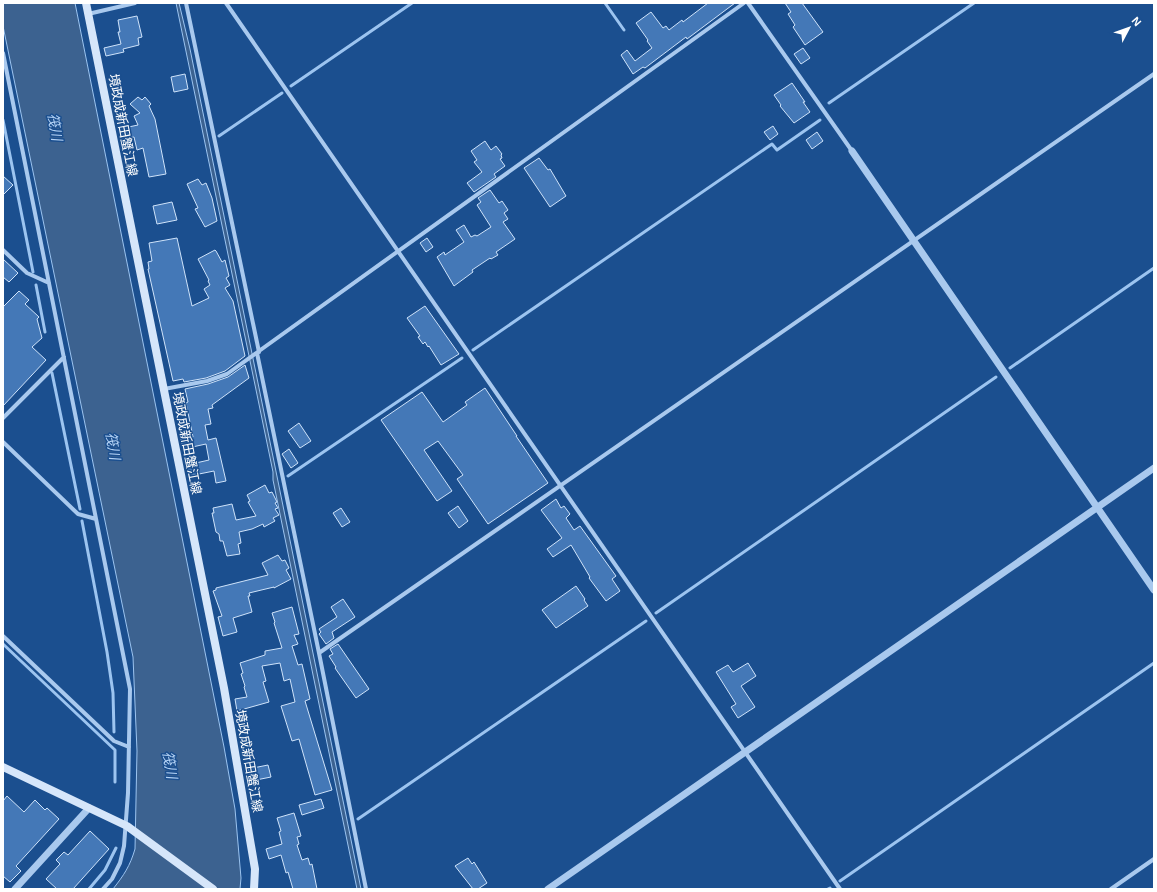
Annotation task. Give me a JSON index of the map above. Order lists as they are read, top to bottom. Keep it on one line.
{"streets":{"main road":["境政成新田蟹江線"]},"water":["筏川"],"north":"top right"}
